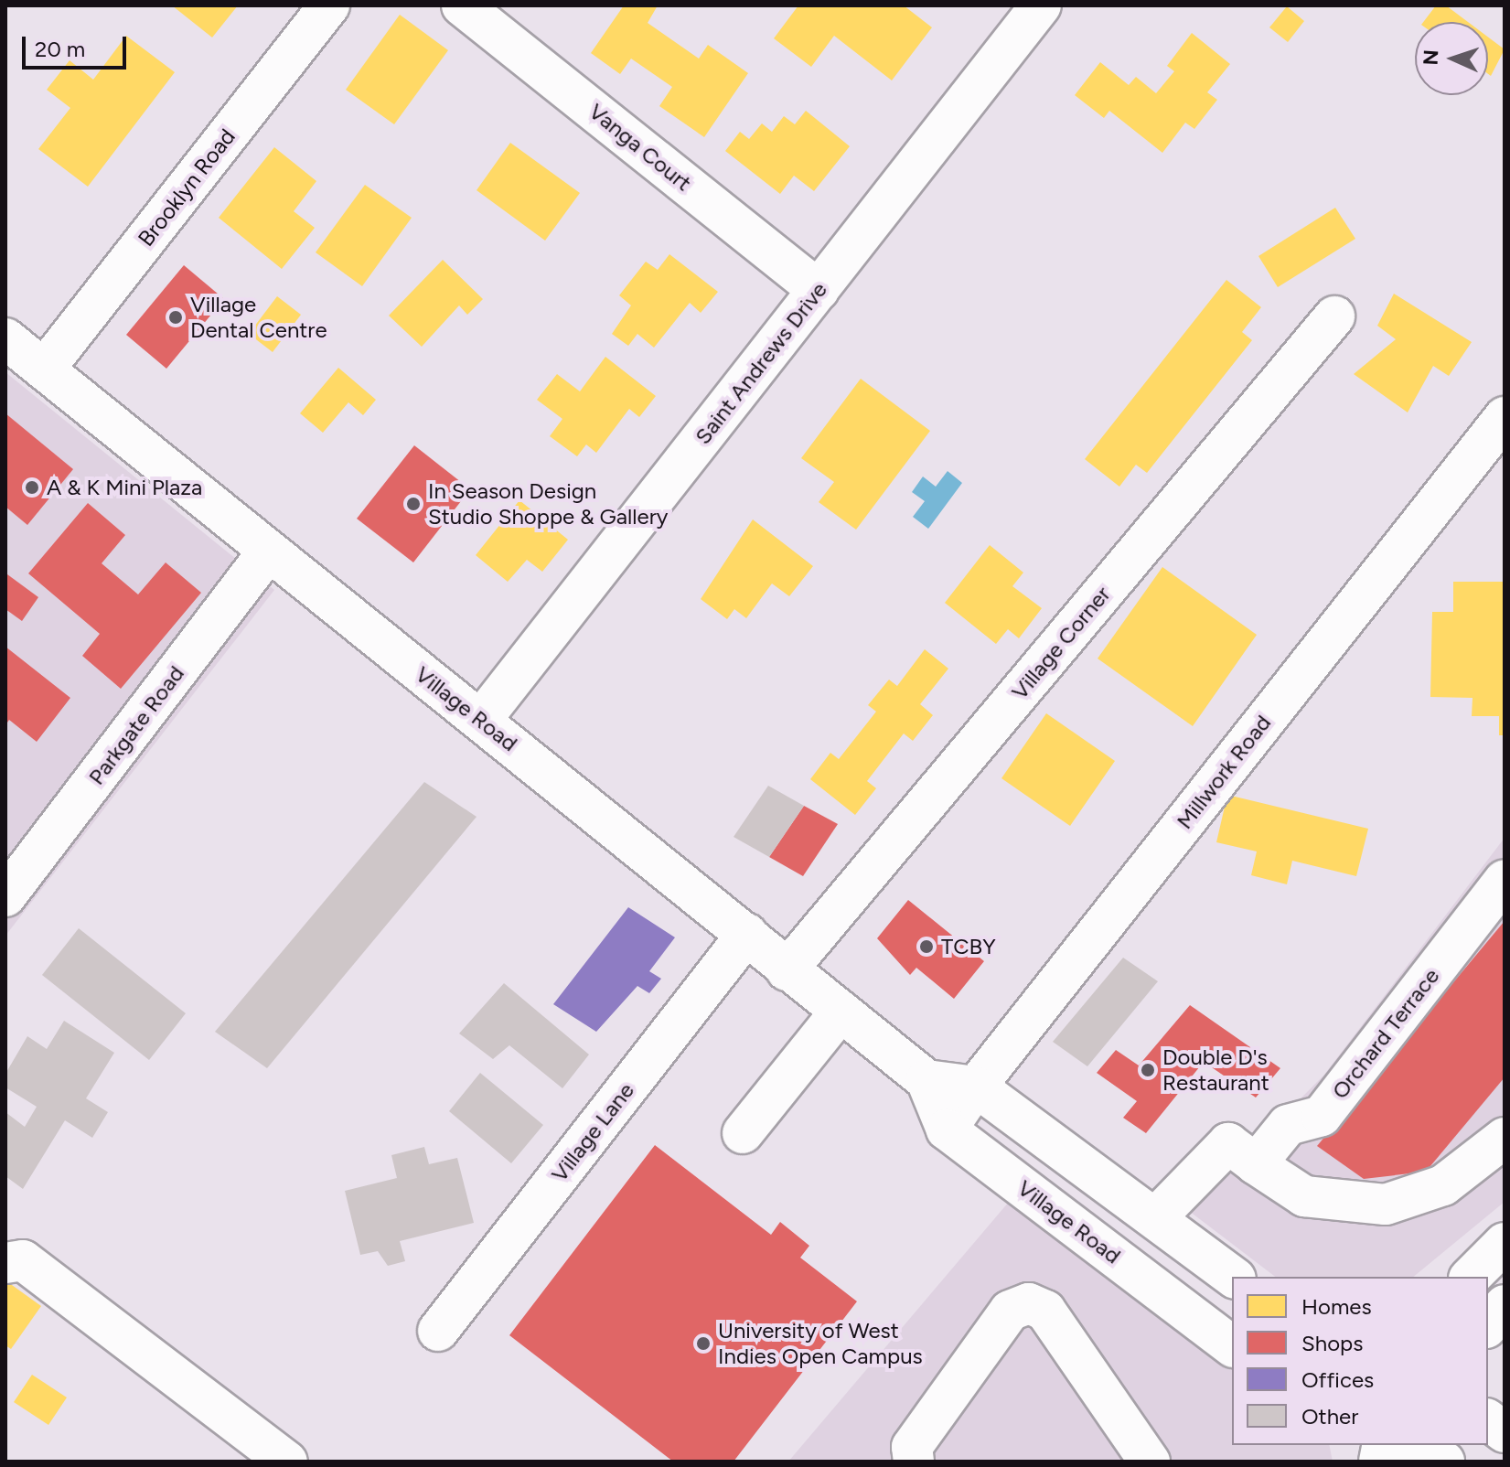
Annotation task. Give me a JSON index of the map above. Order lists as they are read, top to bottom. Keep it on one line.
{"streets":{"street":["Vanga Court","Brooklyn Road","Saint Andrews Drive","Village Corner","Village Road","Parkgate Road","Millwork Road","Orchard Terrace","Village Lane"]},"crossings":[["Vanga Court","Saint Andrews Drive"],["Brooklyn Road","Village Road"],["Saint Andrews Drive","Village Road"],["Village Corner","Village Road"],["Village Road","Parkgate Road"],["Village Road","Millwork Road"],["Village Road","Village Lane"]],"places":["Village Dental Centre","A & K Mini Plaza","In Season Design Studio Shoppe & Gallery","TCBY","Double D's Restaurant","University of West Indies Open Campus"],"legend":["Homes","Shops","Offices","Other"],"scale_bar":"20 m","north":"left"}
